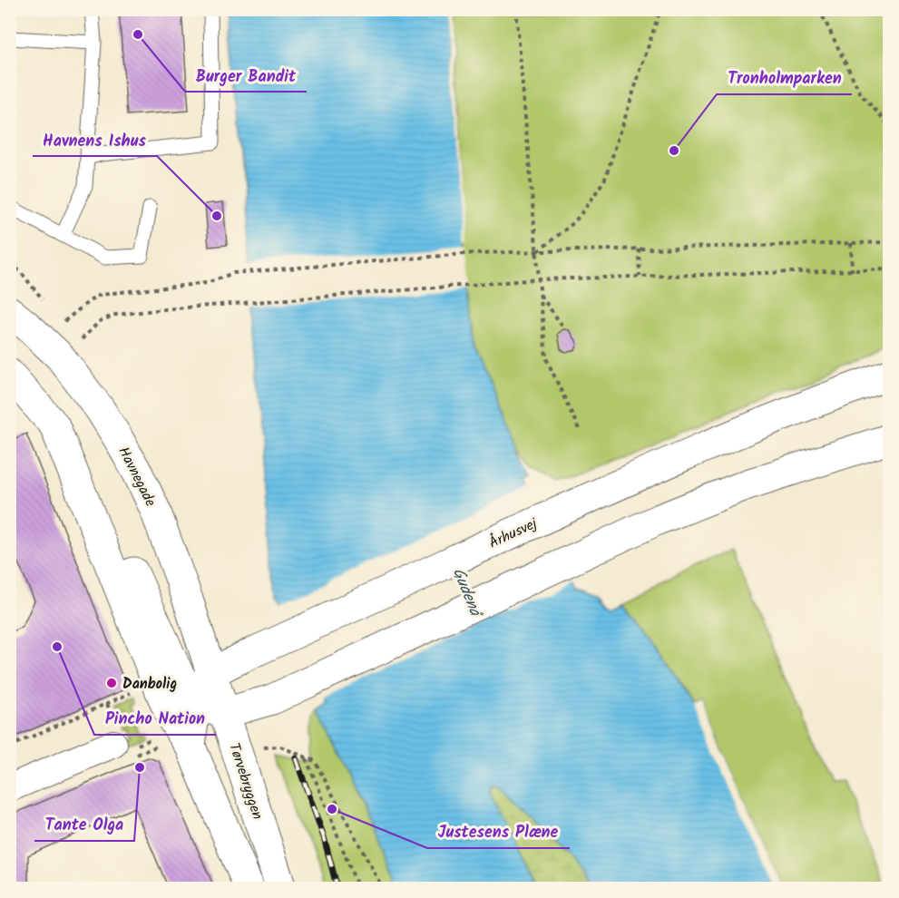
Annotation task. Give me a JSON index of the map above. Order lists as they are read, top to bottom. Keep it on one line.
{"streets":{"main road":["Havnegade","Århusvej","Tørvebryggen"]},"crossings":[["Havnegade","Århusvej"],["Havnegade","Tørvebryggen"],["Århusvej","Tørvebryggen"]],"water":["Gudenå"],"places":["Burger Bandit","Tronholmparken","Havnens Ishus","Pincho Nation","Danbolig","Tante Olga","Justesens Plæne"]}
